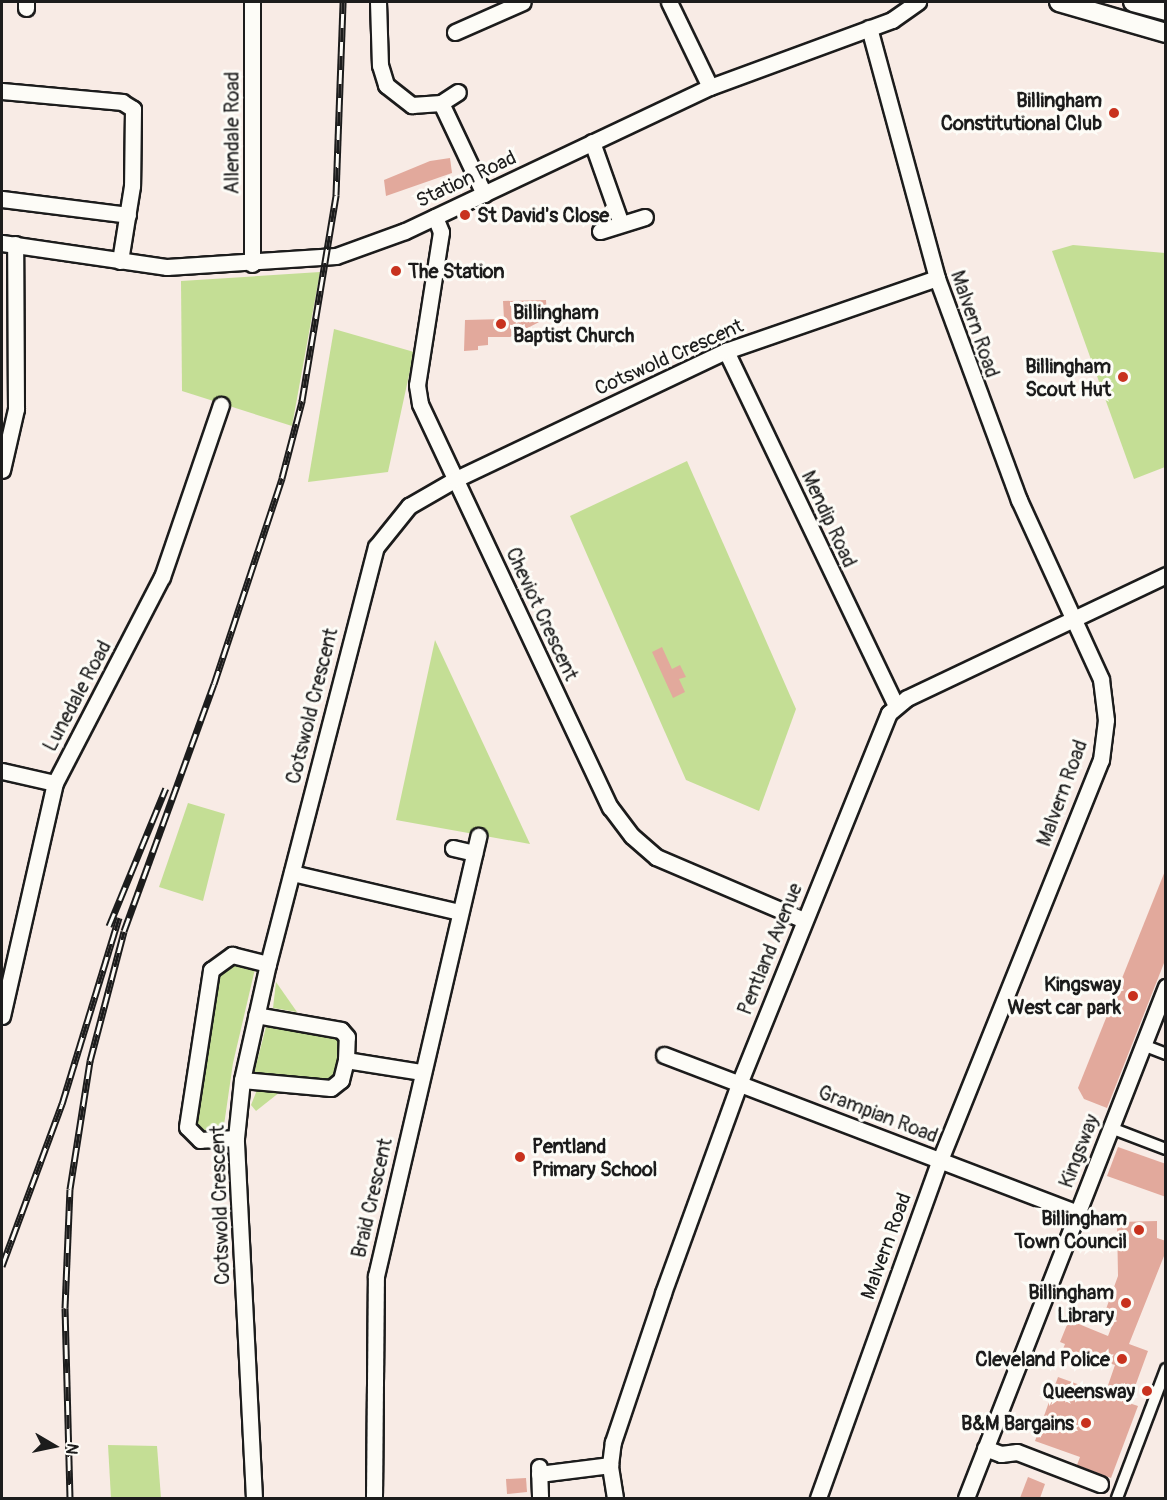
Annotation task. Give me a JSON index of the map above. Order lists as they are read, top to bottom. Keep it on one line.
{"streets":{"street":["Allendale Road","Station Road","Malvern Road","Cotswold Crescent","Mendip Road","Cheviot Crescent","Lunedale Road","Pentland Avenue","Grampian Road","Kingsway","Braid Crescent"]},"crossings":[["Allendale Road","Station Road"],["Station Road","Malvern Road"],["Station Road","Cheviot Crescent"],["Malvern Road","Cotswold Crescent"],["Malvern Road","Grampian Road"],["Cotswold Crescent","Mendip Road"],["Cotswold Crescent","Cheviot Crescent"],["Mendip Road","Pentland Avenue"],["Cheviot Crescent","Pentland Avenue"],["Pentland Avenue","Grampian Road"],["Grampian Road","Kingsway"]],"places":["Billingham Constitutional Club","St David's Close","The Station","Billingham Baptist Church","Billingham Scout Hut","Kingsway West car park","Pentland Primary School","Billingham Town Council","Billingham Library","Cleveland Police","Queensway","B&M Bargains"],"north":"right"}
